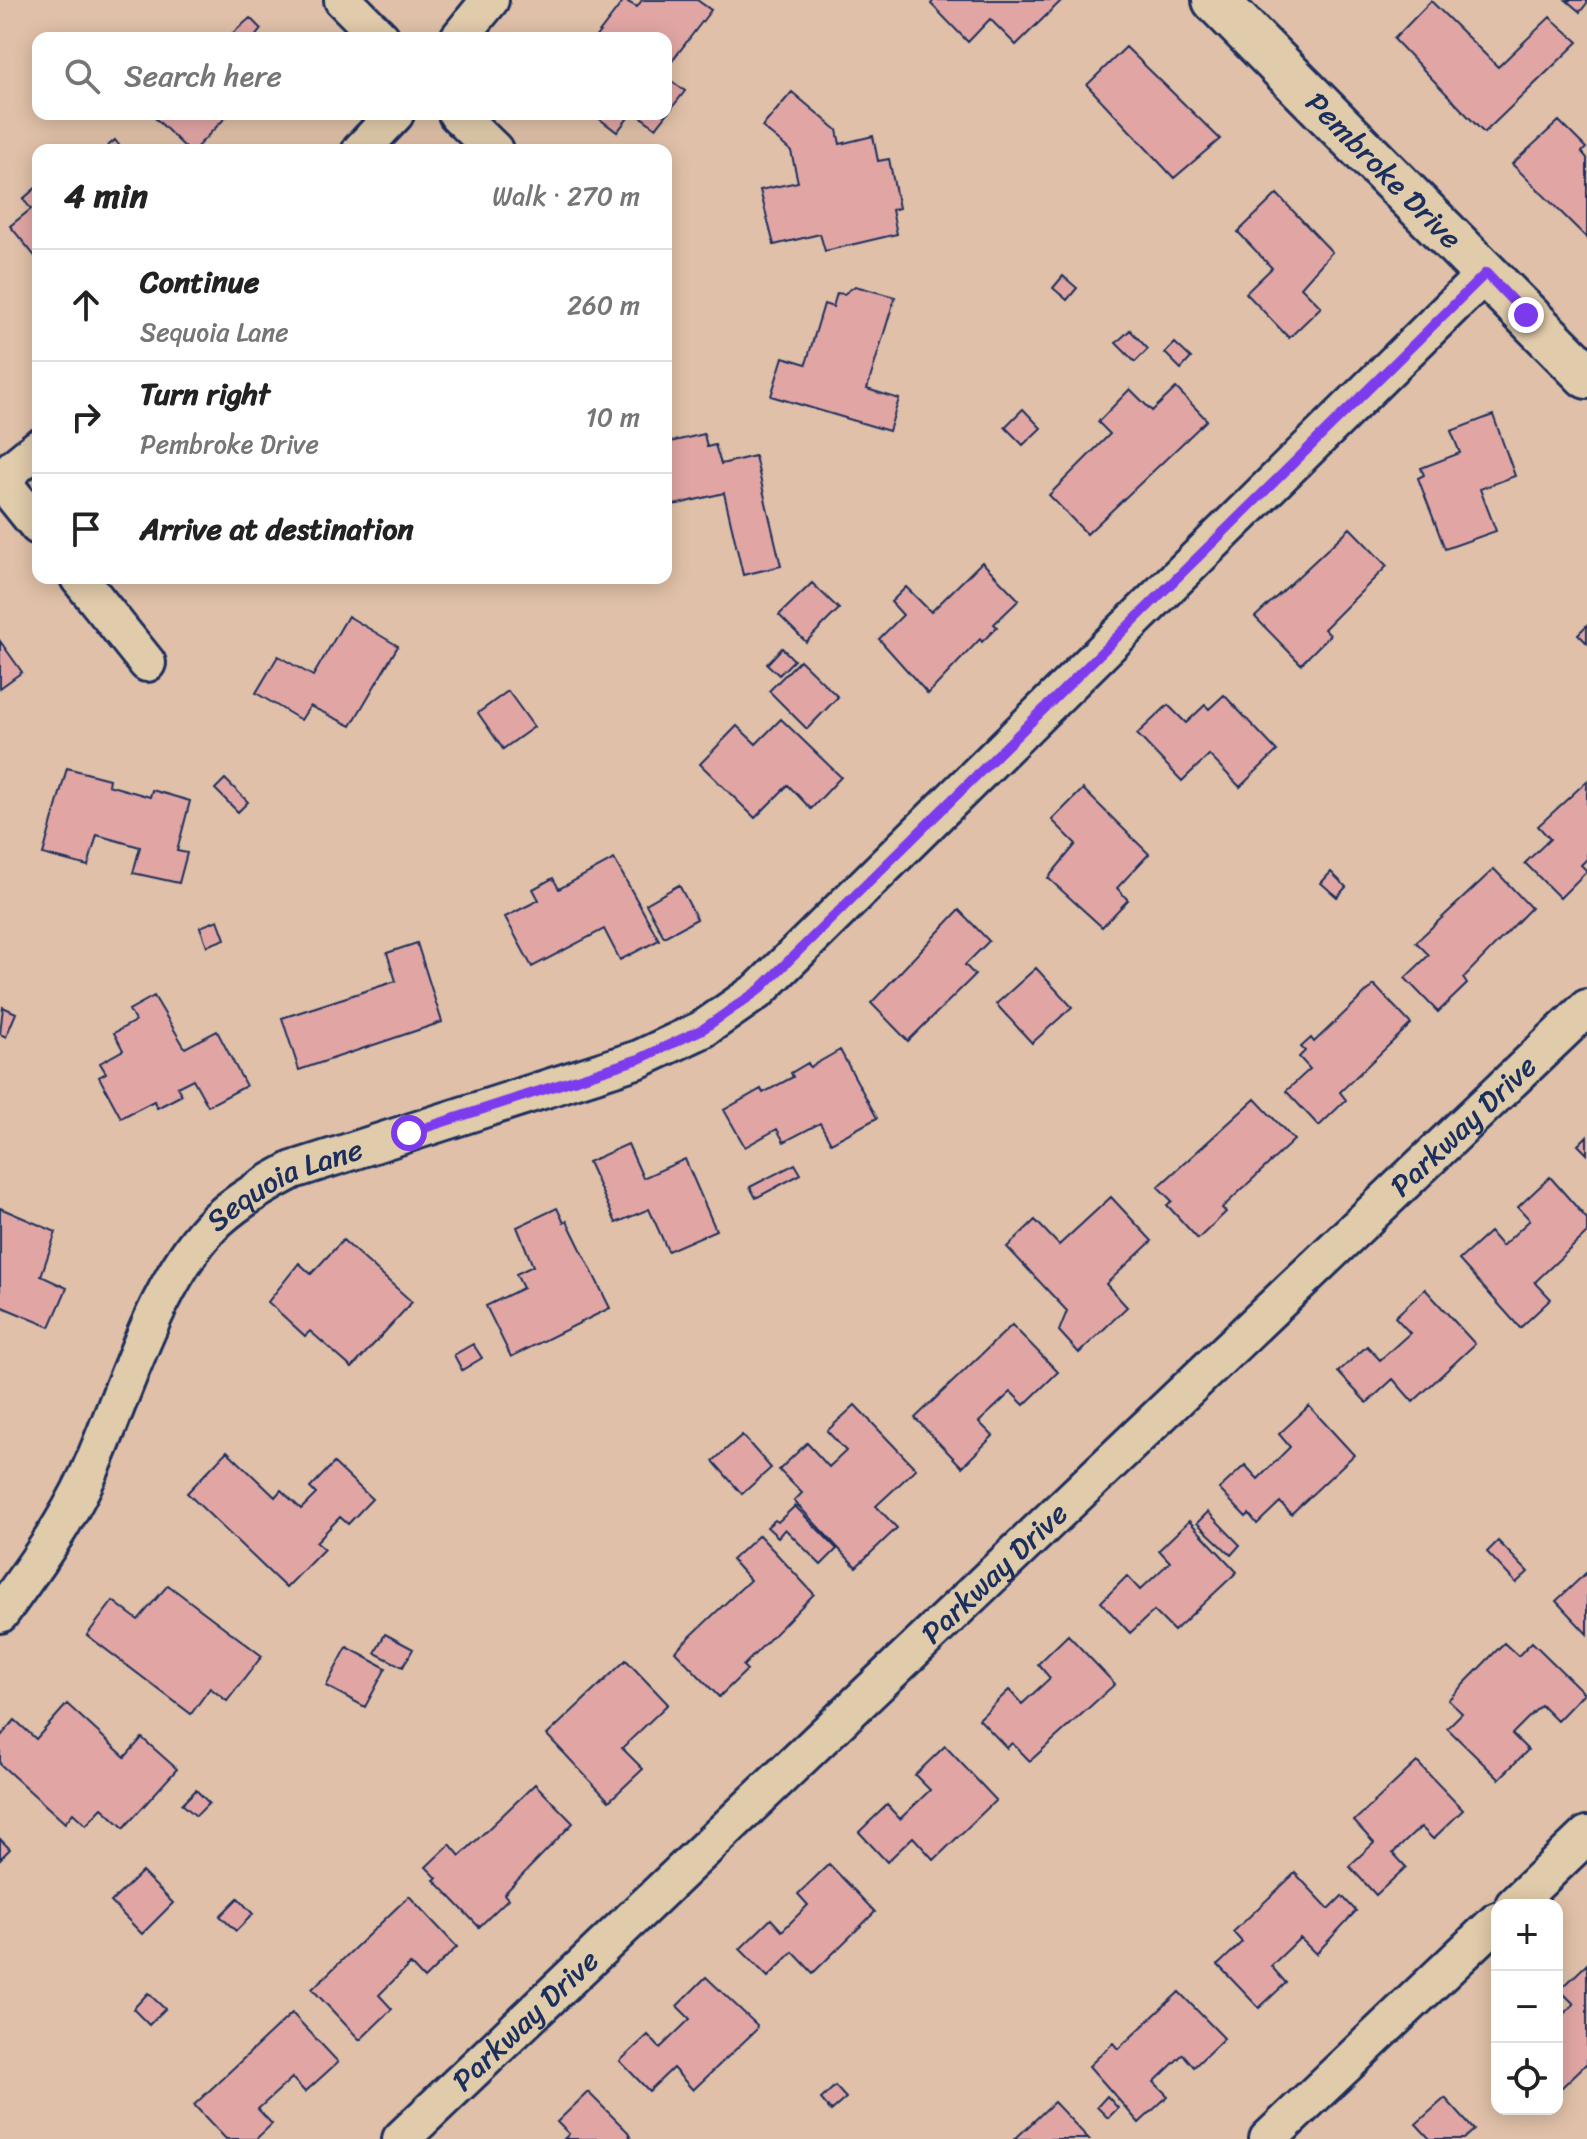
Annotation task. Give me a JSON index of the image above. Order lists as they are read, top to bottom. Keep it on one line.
{"streets":{"street":["Pembroke Drive","Parkway Drive","Sequoia Lane"]},"crossings":[["Pembroke Drive","Sequoia Lane"]],"page":{"search":"Search here","heading":["4 min","Walk · 270 m"],"list":[["Continue","Sequoia Lane","260 m"],["Turn right","Pembroke Drive","10 m"],"Arrive at destination"],"map_buttons":["+","−"]}}
